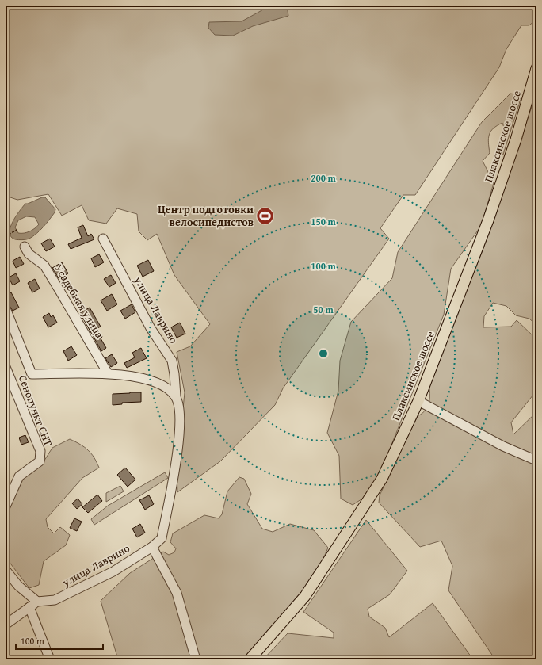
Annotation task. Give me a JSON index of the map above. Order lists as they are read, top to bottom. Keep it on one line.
{"streets":{"main road":["Плаксинское шоссе"],"street":["Усадебная улица","улица Лаврино","Сенопункт СНТ"]},"places":{"sports":["Центр подготовки велосипедистов"]},"scale_bar":"100 m","rings":["200 m","150 m","100 m","50 m"]}
